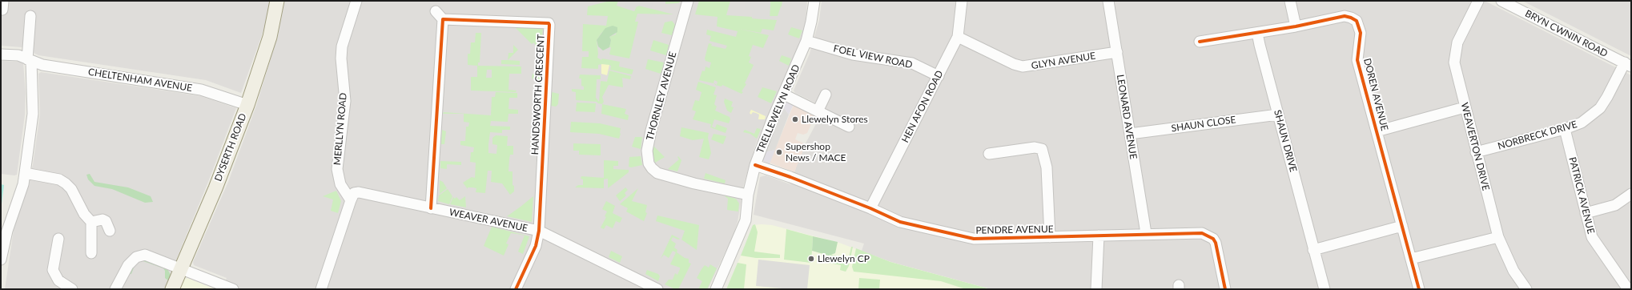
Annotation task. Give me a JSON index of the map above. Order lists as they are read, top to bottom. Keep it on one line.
{"streets":{"main road":["DYSERTH ROAD"],"street":["BRYN CWNIN ROAD","FOEL VIEW ROAD","GLYN AVENUE","CHELTENHAM AVENUE","HANDSWORTH CRESCENT","DOREN AVENUE","THORNLEY AVENUE","HEN AFON ROAD","TRELLEWELYN ROAD","LEONARD AVENUE","SHAUN CLOSE","MERLLYN ROAD","NORBRECK DRIVE","SHAUN DRIVE","WEAVERTON DRIVE","PATRICK AVENUE","WEAVER AVENUE","PENDRE AVENUE"]},"crossings":[["BRYN CWNIN ROAD","NORBRECK DRIVE"],["FOEL VIEW ROAD","HEN AFON ROAD"],["FOEL VIEW ROAD","TRELLEWELYN ROAD"],["GLYN AVENUE","HEN AFON ROAD"],["GLYN AVENUE","LEONARD AVENUE"],["CHELTENHAM AVENUE","DYSERTH ROAD"],["HANDSWORTH CRESCENT","WEAVER AVENUE"],["DOREN AVENUE","SHAUN DRIVE"],["DOREN AVENUE","WEAVERTON DRIVE"],["THORNLEY AVENUE","TRELLEWELYN ROAD"],["HEN AFON ROAD","PENDRE AVENUE"],["TRELLEWELYN ROAD","PENDRE AVENUE"],["LEONARD AVENUE","SHAUN CLOSE"],["LEONARD AVENUE","PENDRE AVENUE"],["SHAUN CLOSE","SHAUN DRIVE"],["MERLLYN ROAD","WEAVER AVENUE"],["NORBRECK DRIVE","WEAVERTON DRIVE"],["NORBRECK DRIVE","PATRICK AVENUE"]],"places":["Llewelyn Stores","Supershop News / MACE","Llewelyn CP"]}
